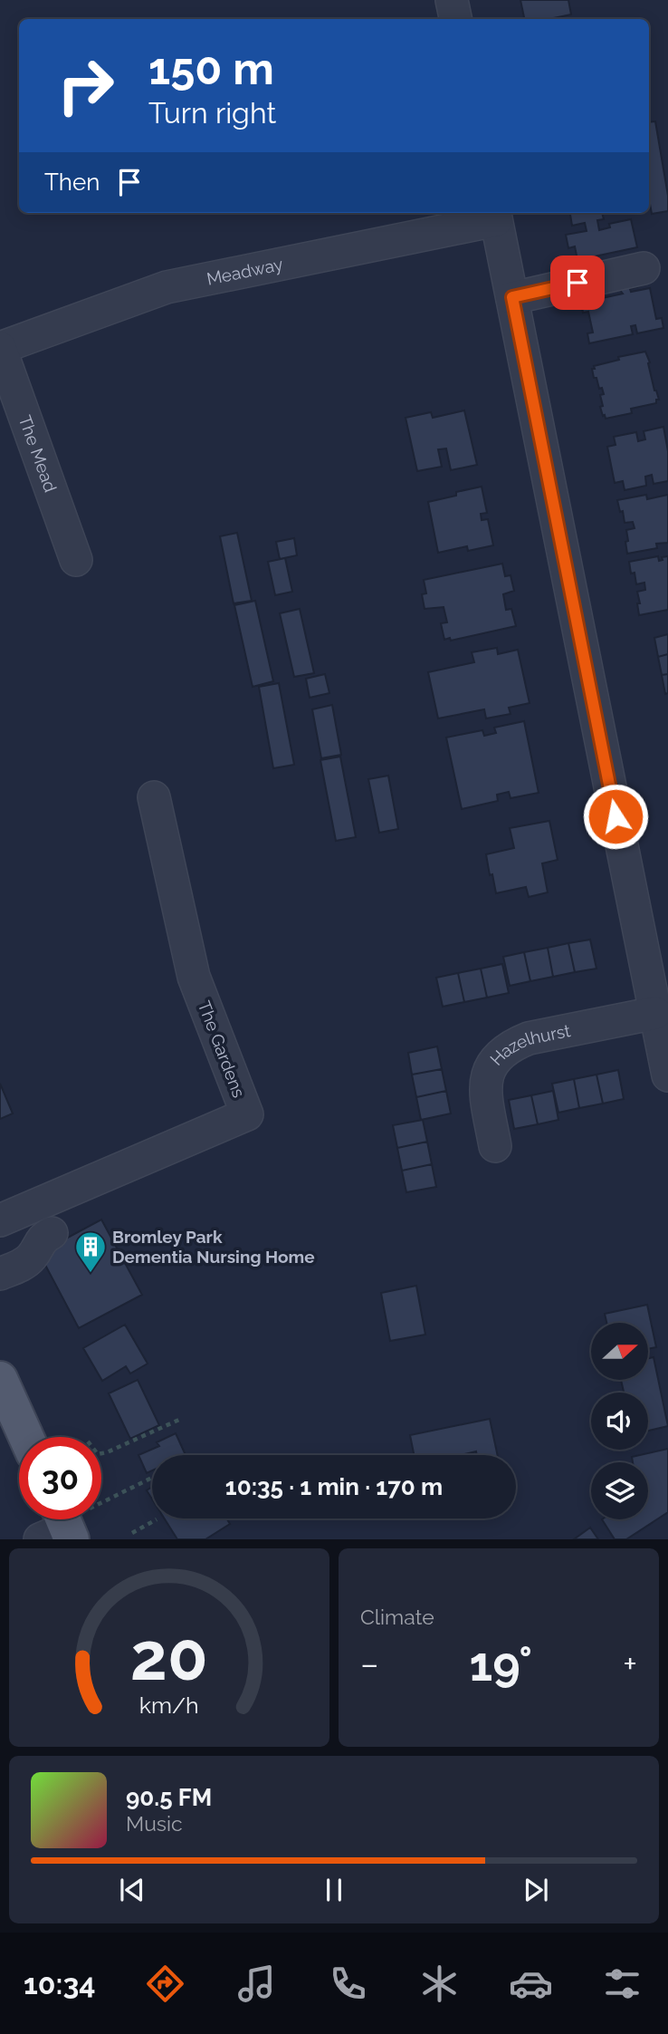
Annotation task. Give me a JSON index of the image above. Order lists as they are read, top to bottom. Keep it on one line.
{"streets":{"street":["Meadway","The Mead","The Gardens","Hazelhurst"]},"crossings":[["Meadway","The Mead"]],"places":{"building":["Bromley Park Dementia Nursing Home"]},"north":"right","page":{"turn":["150 m","Turn right"],"then":"Then","limit":"30","trip":"10:35 · 1 min · 170 m","tile":"Climate","heat":["−","19°","+"],"song":["90.5 FM","Music"],"tabs":"10:34","gauge":["20","km/h"]}}
